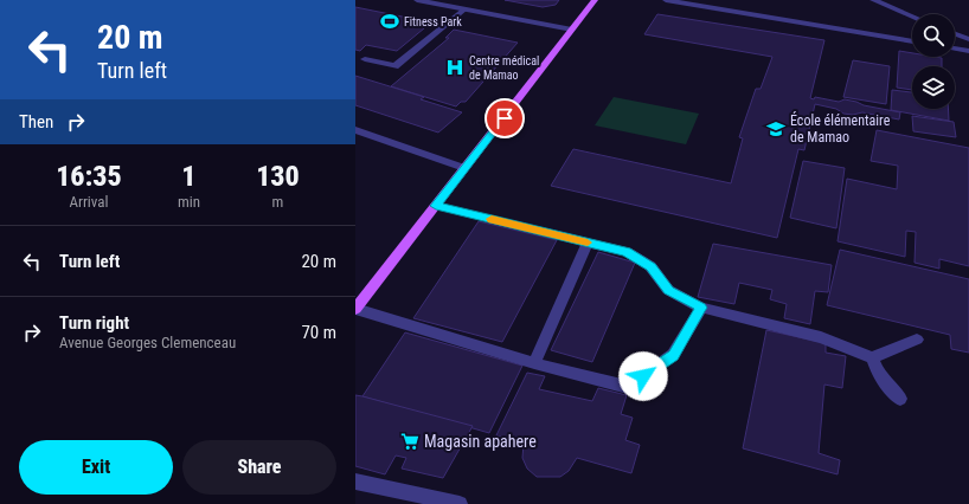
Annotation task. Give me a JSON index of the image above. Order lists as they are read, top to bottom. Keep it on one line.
{"places":{"sports":["Fitness Park"],"hospital":["Centre médical de Mamao"],"school or university":["École élémentaire de Mamao"],"supermarket":["Magasin apahere"]},"page":{"turn":["20 m","Turn left"],"then":"Then","eta":["16:35","Arrival","1","min","130","m"],"list":[{"name":"Turn left","value":"20 m"},{"name":"Turn right","note":"Avenue Georges Clemenceau","value":"70 m"}],"buttons":["Exit","Share"]}}
